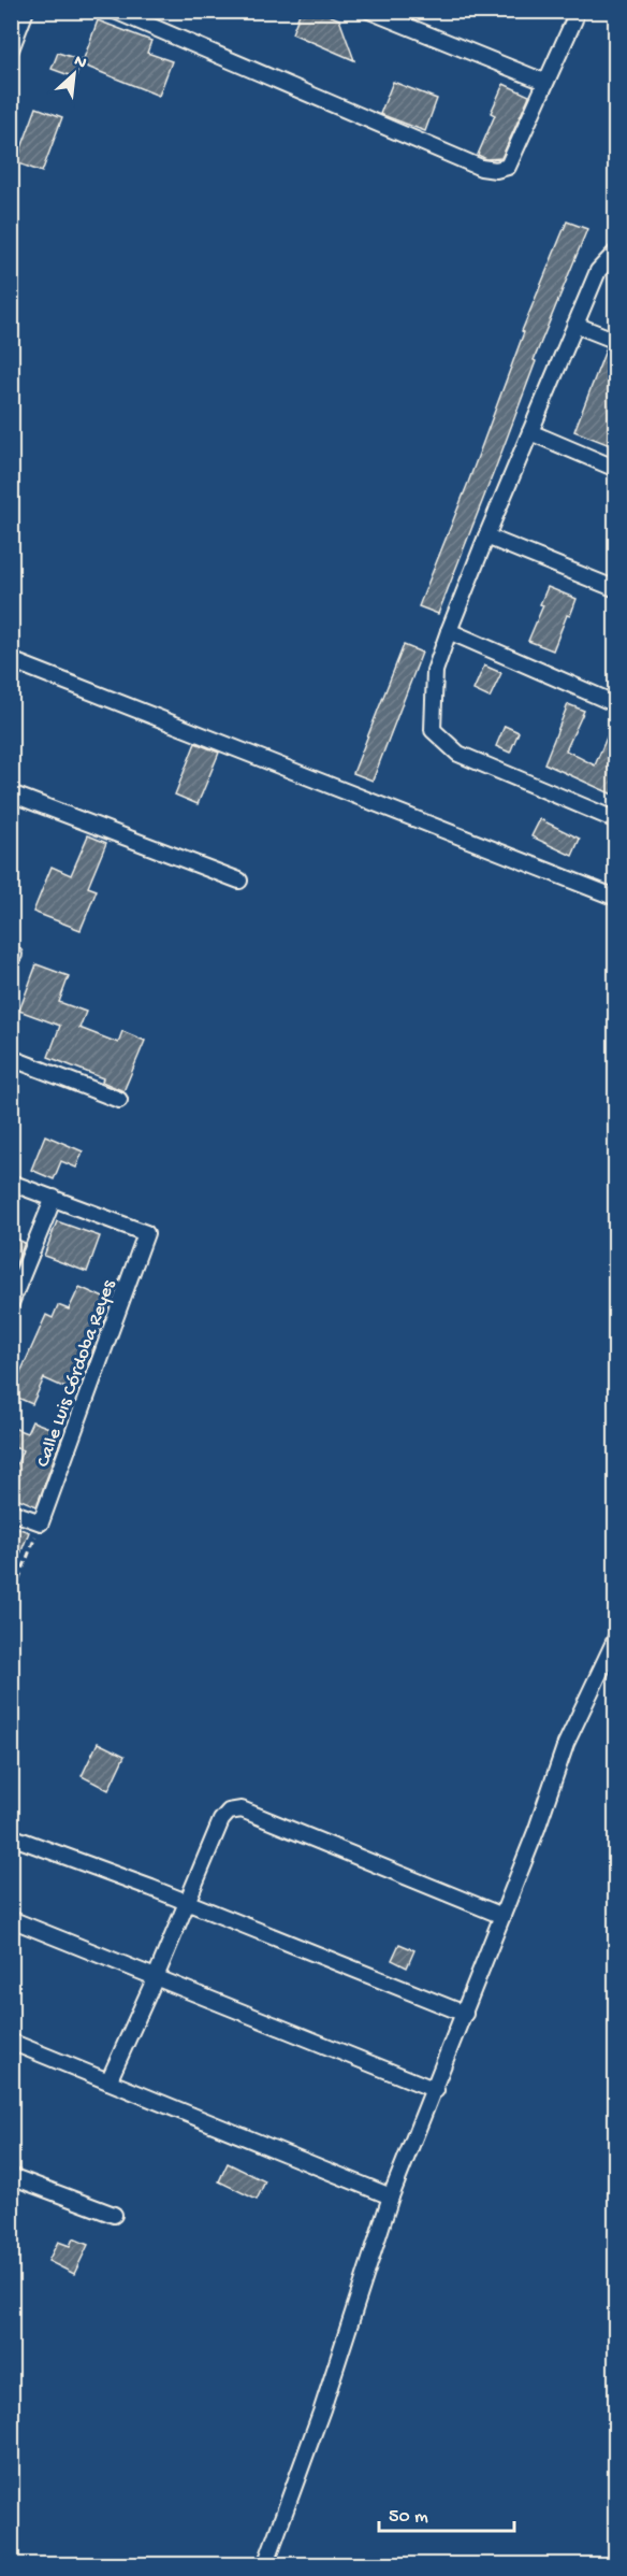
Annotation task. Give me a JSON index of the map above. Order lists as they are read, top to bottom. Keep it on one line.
{"streets":{"street":["Calle Luis Córdoba Reyes"]},"scale_bar":"50 m","north":"top right"}
